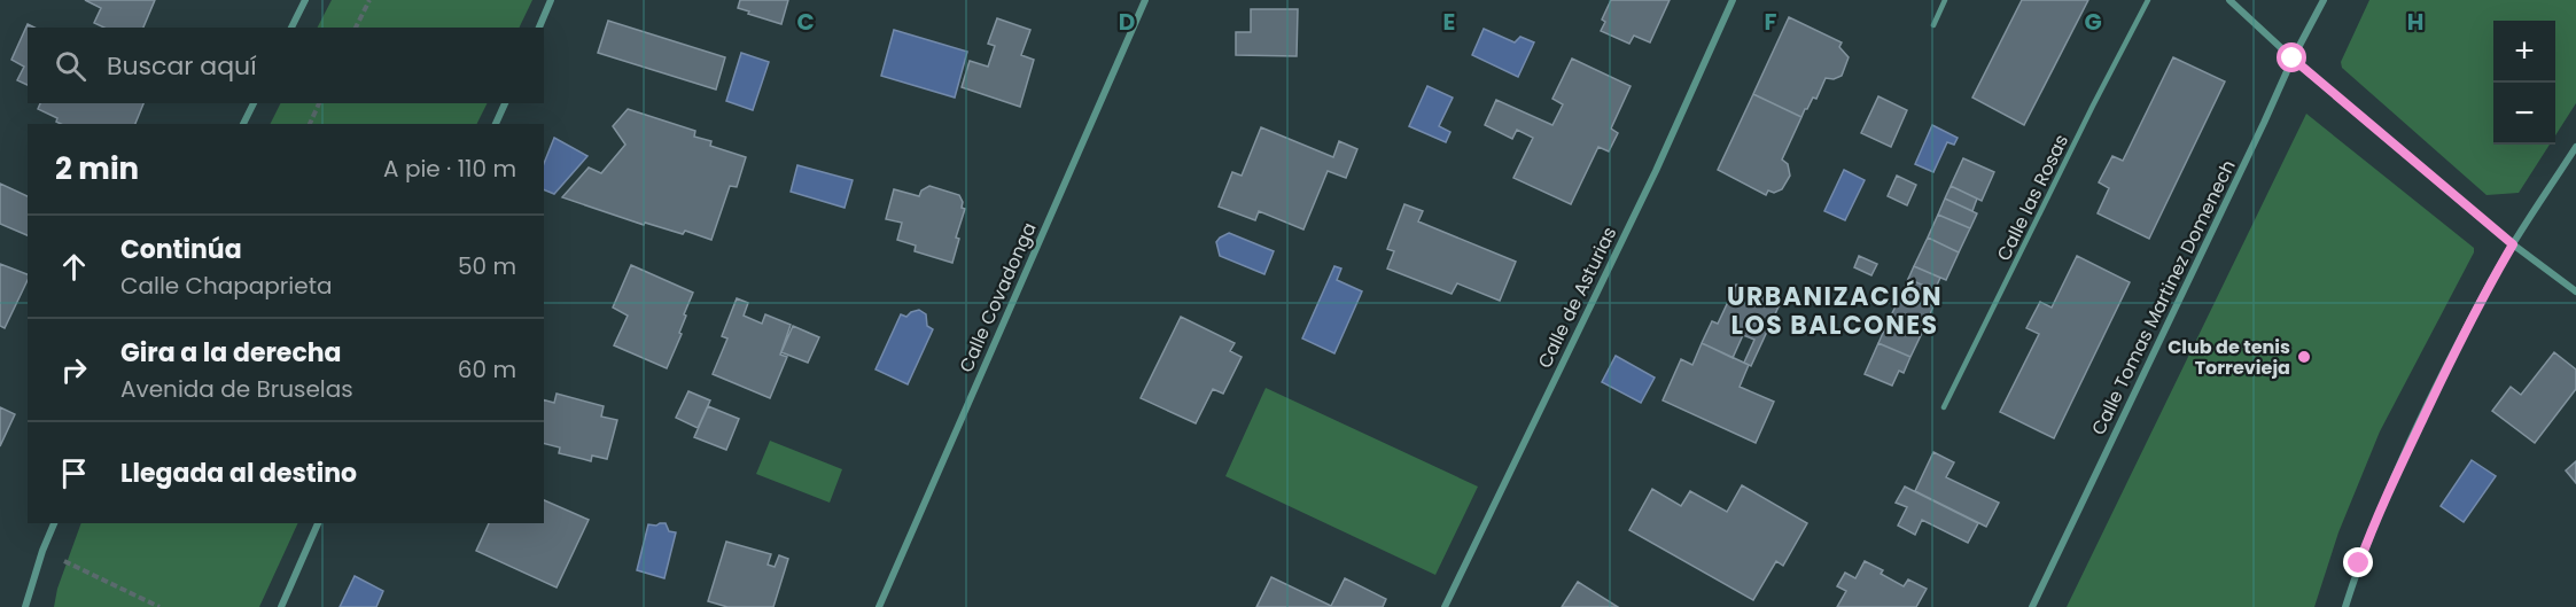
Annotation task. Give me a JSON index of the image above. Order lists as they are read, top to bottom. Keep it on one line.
{"streets":{"street":["Calle Covadonga","Calle de Asturias","Calle Tomas Martinez Domenech"],"lane":["Calle las Rosas"]},"districts":["URBANIZACIÓN LOS BALCONES"],"places":["Club de tenis Torrevieja"],"page":{"map_buttons":["+","−"],"search":"Buscar aquí","heading":["2 min","A pie · 110 m"],"list":[["Continúa","Calle Chapaprieta","50 m"],["Gira a la derecha","Avenida de Bruselas","60 m"],"Llegada al destino"]},"grid":{"columns":["C","D","E","F","G","H"]}}
